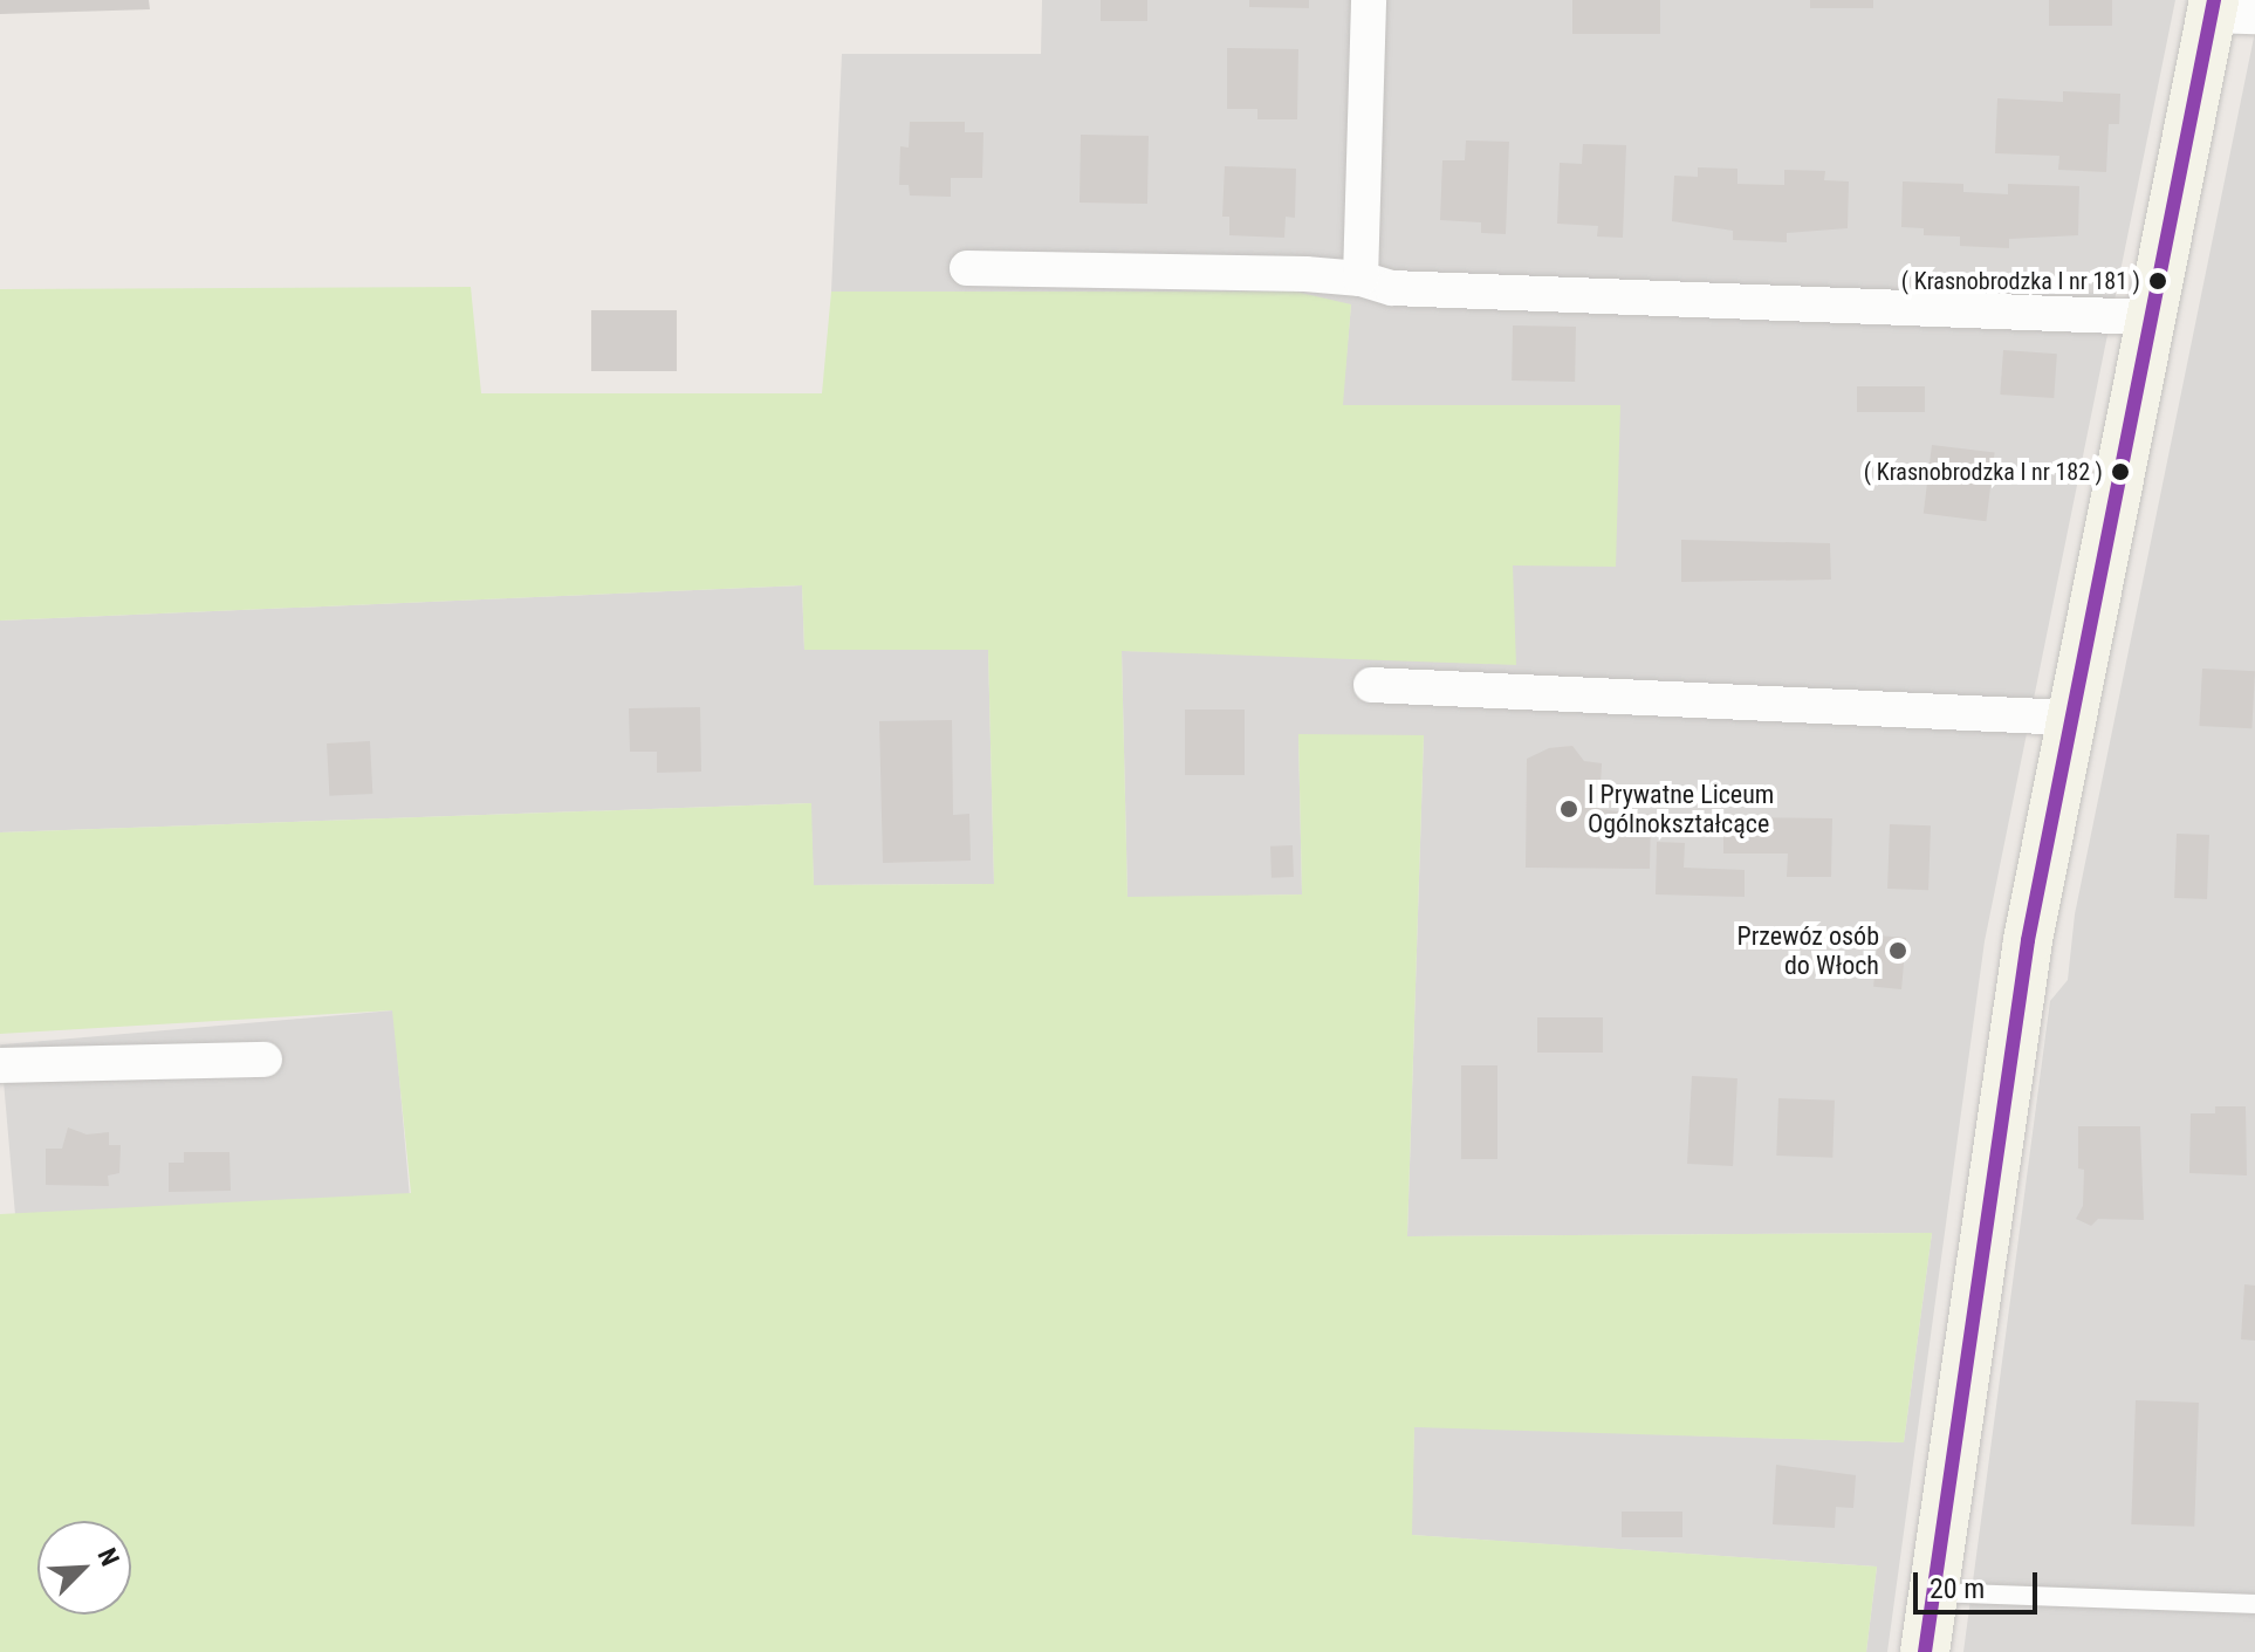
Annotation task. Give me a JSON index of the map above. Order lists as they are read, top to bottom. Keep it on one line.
{"places":["( Krasnobrodzka I nr 181 )","( Krasnobrodzka I nr 182 )","I Prywatne Liceum Ogólnokształcące","Przewóz osób do Włoch"],"scale_bar":"20 m","north":"top right"}
